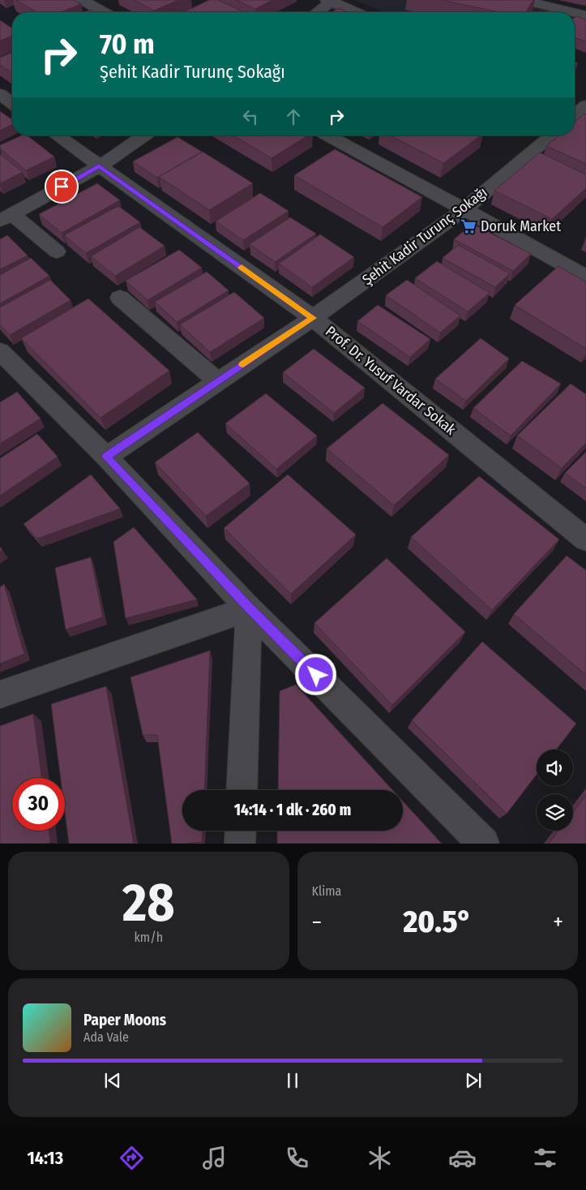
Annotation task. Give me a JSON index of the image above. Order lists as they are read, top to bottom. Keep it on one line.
{"streets":{"street":["Şehit Kadir Turunç Sokağı","Prof. Dr. Yusuf Vardar Sokak"]},"crossings":[["Şehit Kadir Turunç Sokağı","Prof. Dr. Yusuf Vardar Sokak"]],"places":{"supermarket":["Doruk Market"]},"page":{"turn":["70 m","Şehit Kadir Turunç Sokağı"],"limit":"30","trip":"14:14 · 1 dk · 260 m","tile":[["28","km/h"],"Klima"],"heat":["−","20.5°","+"],"song":["Paper Moons","Ada Vale"],"tabs":"14:13"}}
